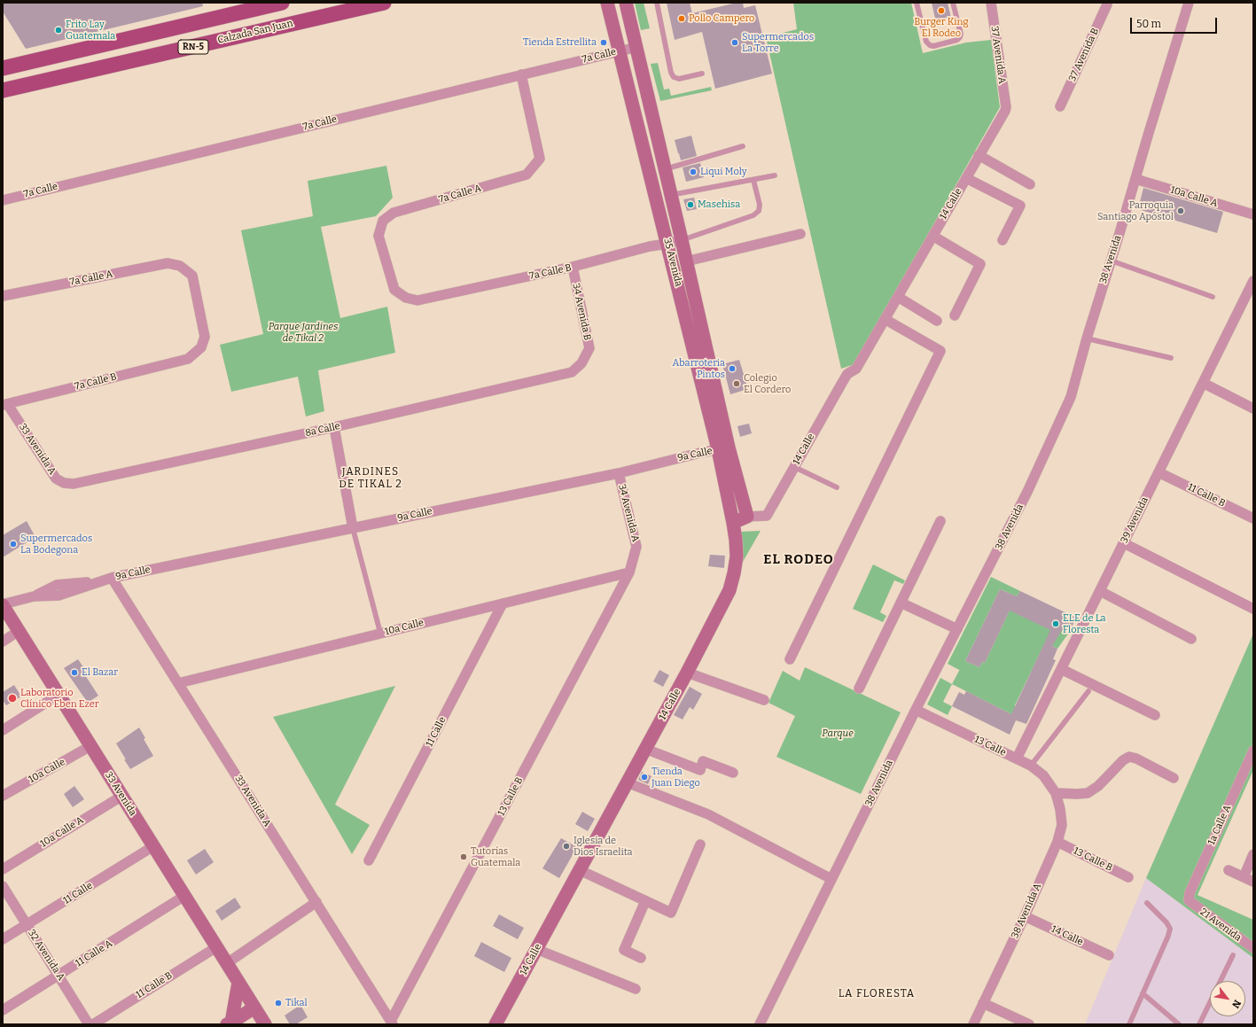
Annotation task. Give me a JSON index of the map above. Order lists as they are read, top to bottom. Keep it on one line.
{"streets":{"main road":["Calzada San Juan","RN-5"],"street":["37 Avenida A","37 Avenida B","7a Calle","7a Calle A","10a Calle A","14 Calle","38 Avenida","35 Avenida","7a Calle B","34 Avenida B","8a Calle","33 Avenida A","9a Calle","11 Calle B","34 Avenida A","39 Avenida","10a Calle","11 Calle","13 Calle","33 Avenida","13 Calle B","1a Calle A","38 Avenida A","21 Avenida","11 Calle A","32 Avenida A"]},"crossings":[["37 Avenida A","14 Calle"],["7a Calle","7a Calle A"],["7a Calle","35 Avenida"],["7a Calle A","7a Calle B"],["10a Calle A","38 Avenida"],["10a Calle A","33 Avenida"],["14 Calle","35 Avenida"],["14 Calle","38 Avenida A"],["38 Avenida","13 Calle"],["35 Avenida","7a Calle B"],["35 Avenida","9a Calle"],["7a Calle B","34 Avenida B"],["7a Calle B","33 Avenida A"],["34 Avenida B","8a Calle"],["8a Calle","33 Avenida A"],["33 Avenida A","9a Calle"],["33 Avenida A","10a Calle"],["33 Avenida A","13 Calle B"],["9a Calle","34 Avenida A"],["9a Calle","33 Avenida"],["11 Calle B","39 Avenida"],["11 Calle B","33 Avenida"],["34 Avenida A","10a Calle"],["34 Avenida A","13 Calle B"],["39 Avenida","13 Calle"],["10a Calle","11 Calle"],["10a Calle","33 Avenida"],["10a Calle","13 Calle B"],["11 Calle","33 Avenida"],["11 Calle","32 Avenida A"],["13 Calle","38 Avenida A"],["33 Avenida","11 Calle A"],["13 Calle B","38 Avenida A"],["1a Calle A","21 Avenida"],["11 Calle A","32 Avenida A"]],"districts":["JARDINES DE TIKAL 2","EL RODEO","LA FLORESTA"],"parks":["Parque Jardines de Tikal 2","Parque"],"places":["Burger King El Rodeo","Pollo Campero","Frito Lay Guatemala","Tienda Estrellita","Supermercados La Torre","Liqui Moly","Masehisa","Parroquia Santiago Apóstol","Abarroteria Pintos","Colegio El Cordero","Supermercados La Bodegona","ELE de La Floresta","El Bazar","Laboratorio Clínico Eben Ezer","Tienda Juan Diego","Iglesia de Dios Israelita","Tutorías Guatemala","Tikal"],"scale_bar":"50 m","north":"bottom right"}
